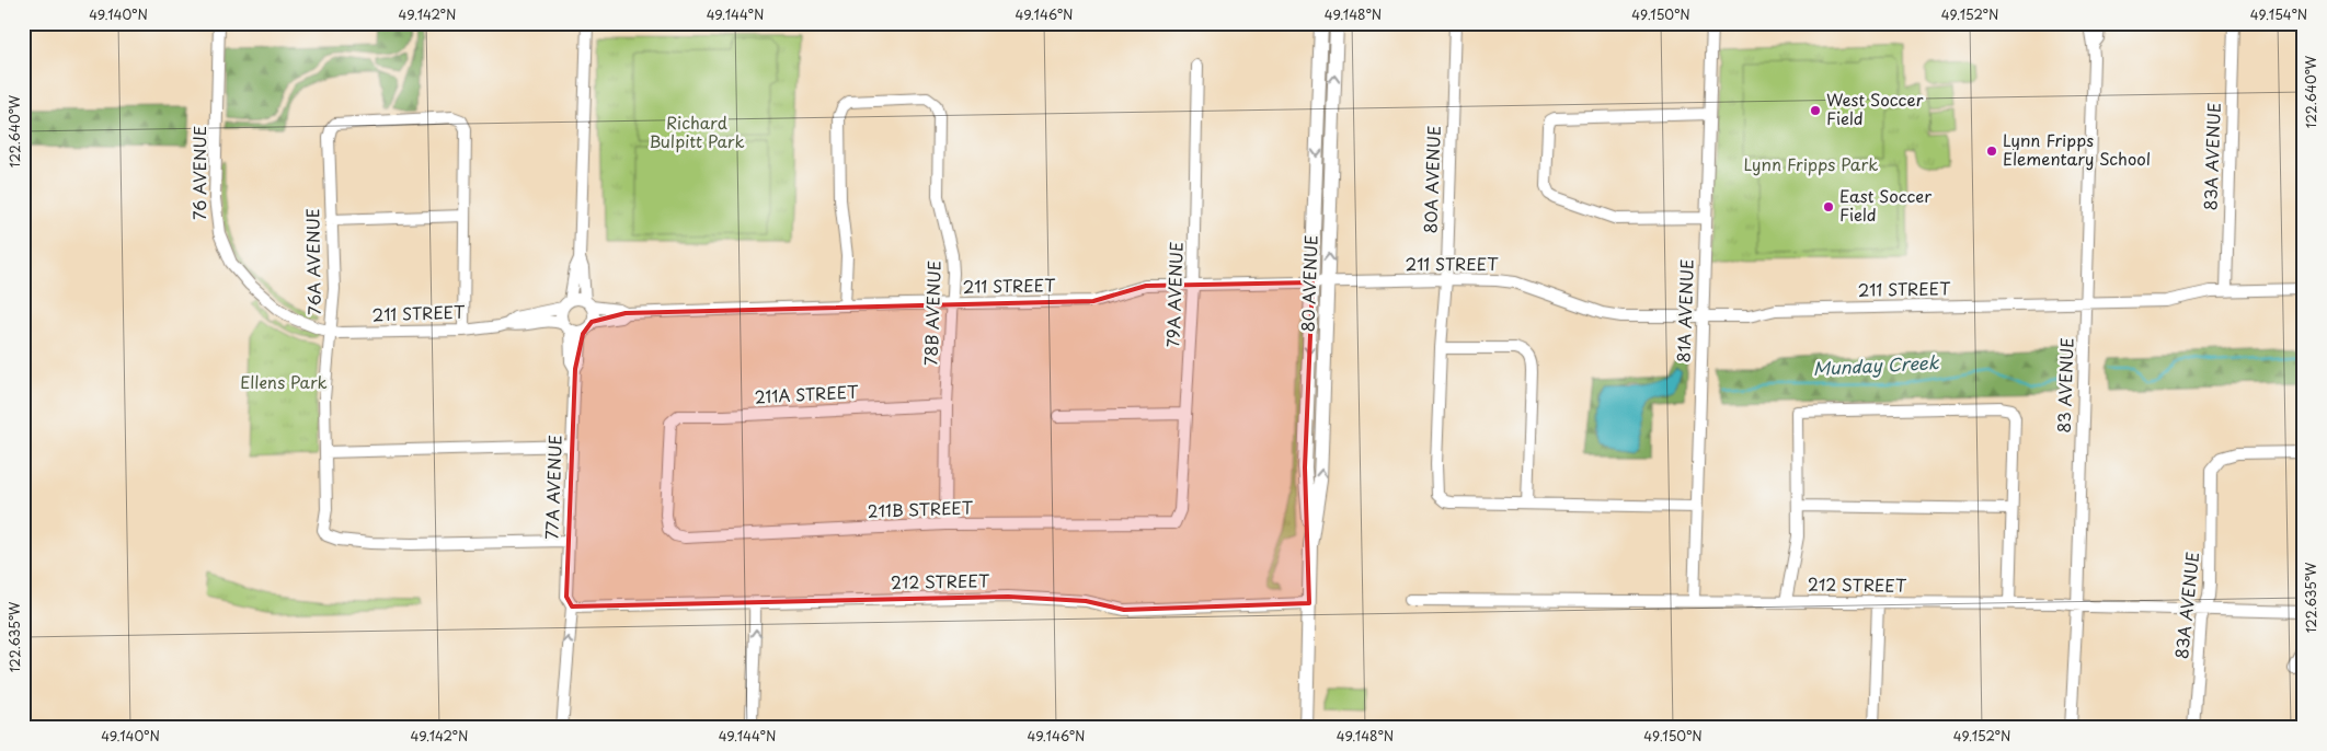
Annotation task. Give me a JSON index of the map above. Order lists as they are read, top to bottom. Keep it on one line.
{"streets":{"main road":["80 AVENUE"],"street":["83A AVENUE","76 AVENUE","80A AVENUE","76A AVENUE","211 STREET","79A AVENUE","81A AVENUE","78B AVENUE","83 AVENUE","211A STREET","77A AVENUE","211B STREET","212 STREET"]},"crossings":[["83A AVENUE","211 STREET"],["83A AVENUE","212 STREET"],["76 AVENUE","76A AVENUE"],["76 AVENUE","211 STREET"],["80A AVENUE","211 STREET"],["76A AVENUE","211 STREET"],["76A AVENUE","77A AVENUE"],["211 STREET","80 AVENUE"],["211 STREET","79A AVENUE"],["211 STREET","81A AVENUE"],["211 STREET","78B AVENUE"],["211 STREET","83 AVENUE"],["211 STREET","77A AVENUE"],["80 AVENUE","212 STREET"],["79A AVENUE","211B STREET"],["81A AVENUE","212 STREET"],["78B AVENUE","211A STREET"],["78B AVENUE","211B STREET"],["83 AVENUE","212 STREET"],["211A STREET","211B STREET"],["77A AVENUE","212 STREET"]],"water":["Munday Creek"],"parks":["Richard Bulpitt Park","Lynn Fripps Park","Ellens Park"],"places":["West Soccer Field","Lynn Fripps Elementary School","East Soccer Field"],"coordinates":["49.140°N","49.142°N","49.144°N","49.146°N","49.148°N","49.150°N","49.152°N","49.154°N","122.640°W","122.635°W"]}
